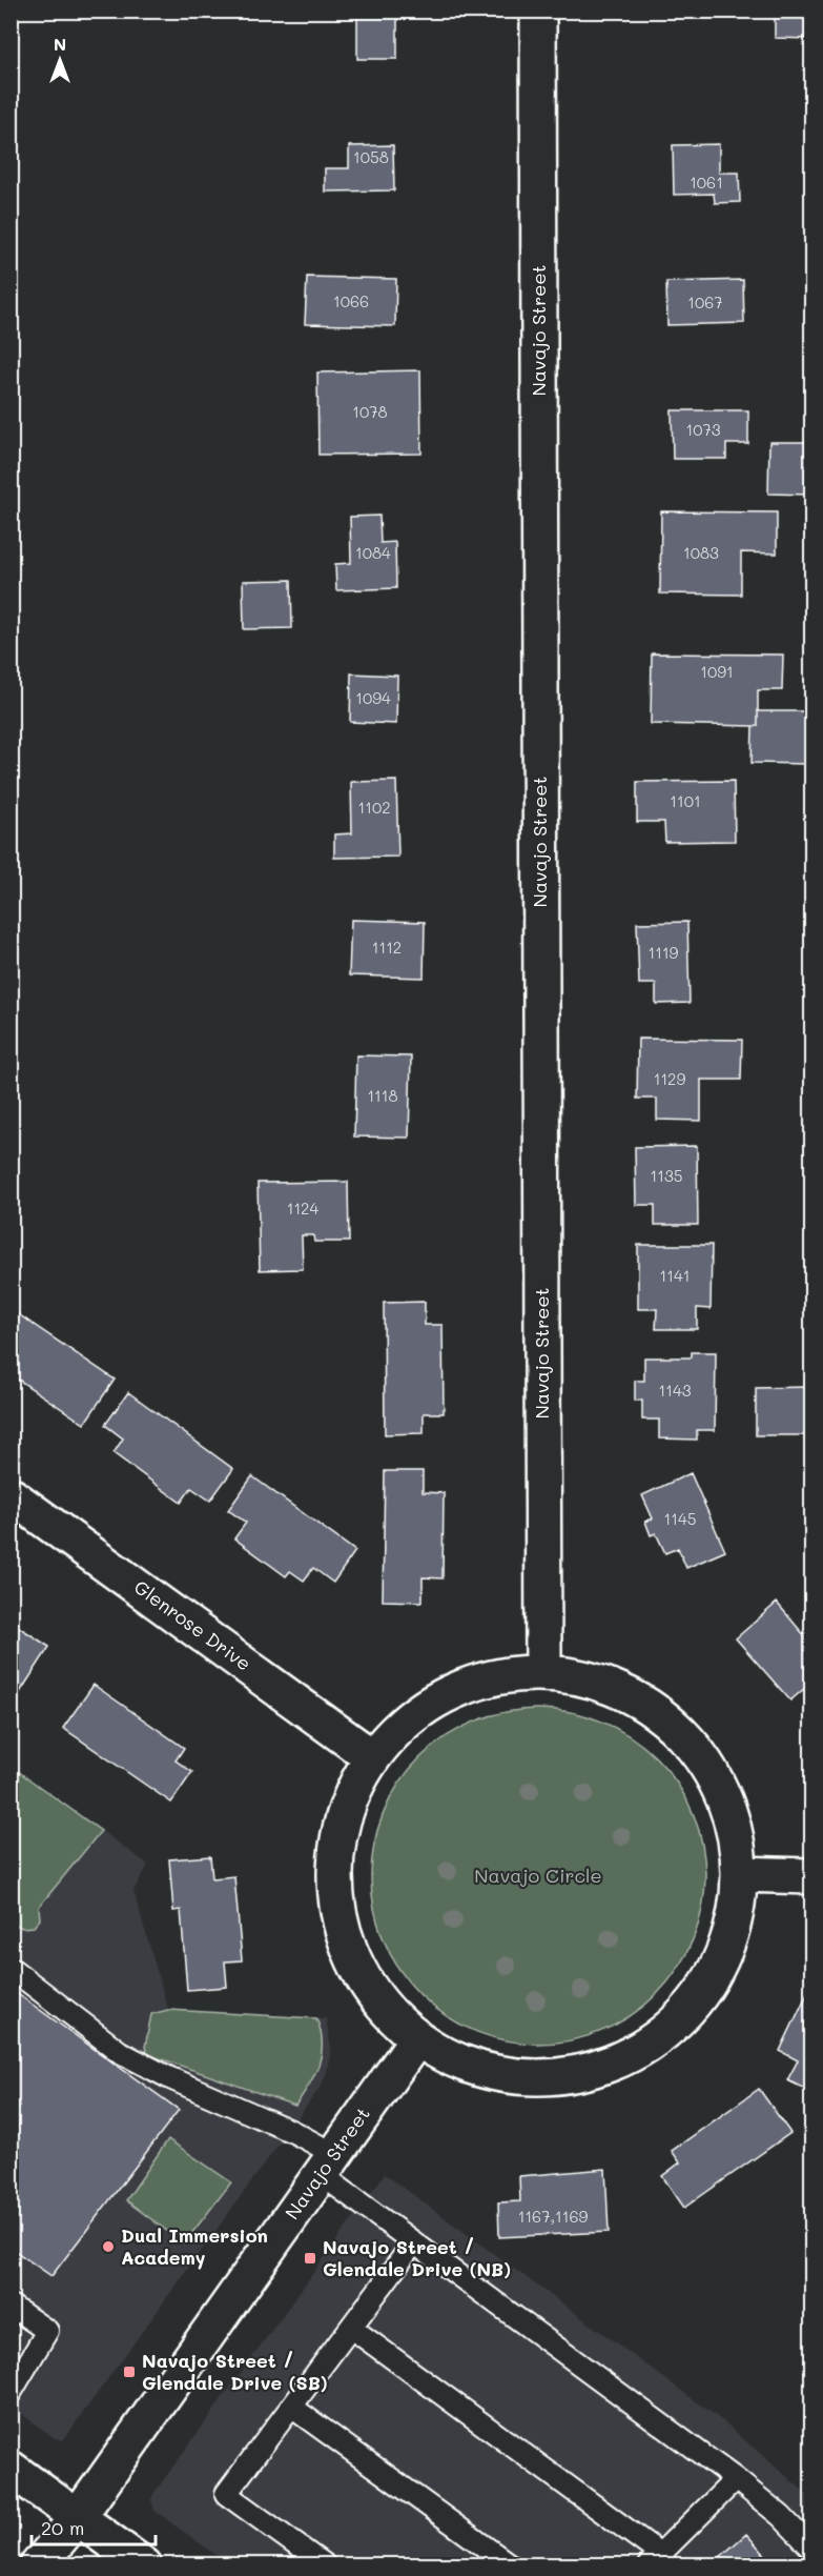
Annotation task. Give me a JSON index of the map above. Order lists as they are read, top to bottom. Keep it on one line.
{"streets":{"street":["Navajo Street","Glenrose Drive"]},"parks":["Navajo Circle"],"places":{"other":["Dual Immersion Academy"],"transit":["Navajo Street / Glendale Drive (NB)","Navajo Street / Glendale Drive (SB)"]},"house_numbers":["1058","1061","1066","1067","1078","1073","1084","1083","1091","1094","1101","1102","1112","1119","1129","1118","1135","1124","1141","1143","1145","1167,1169"],"scale_bar":"20 m","north":"top"}
